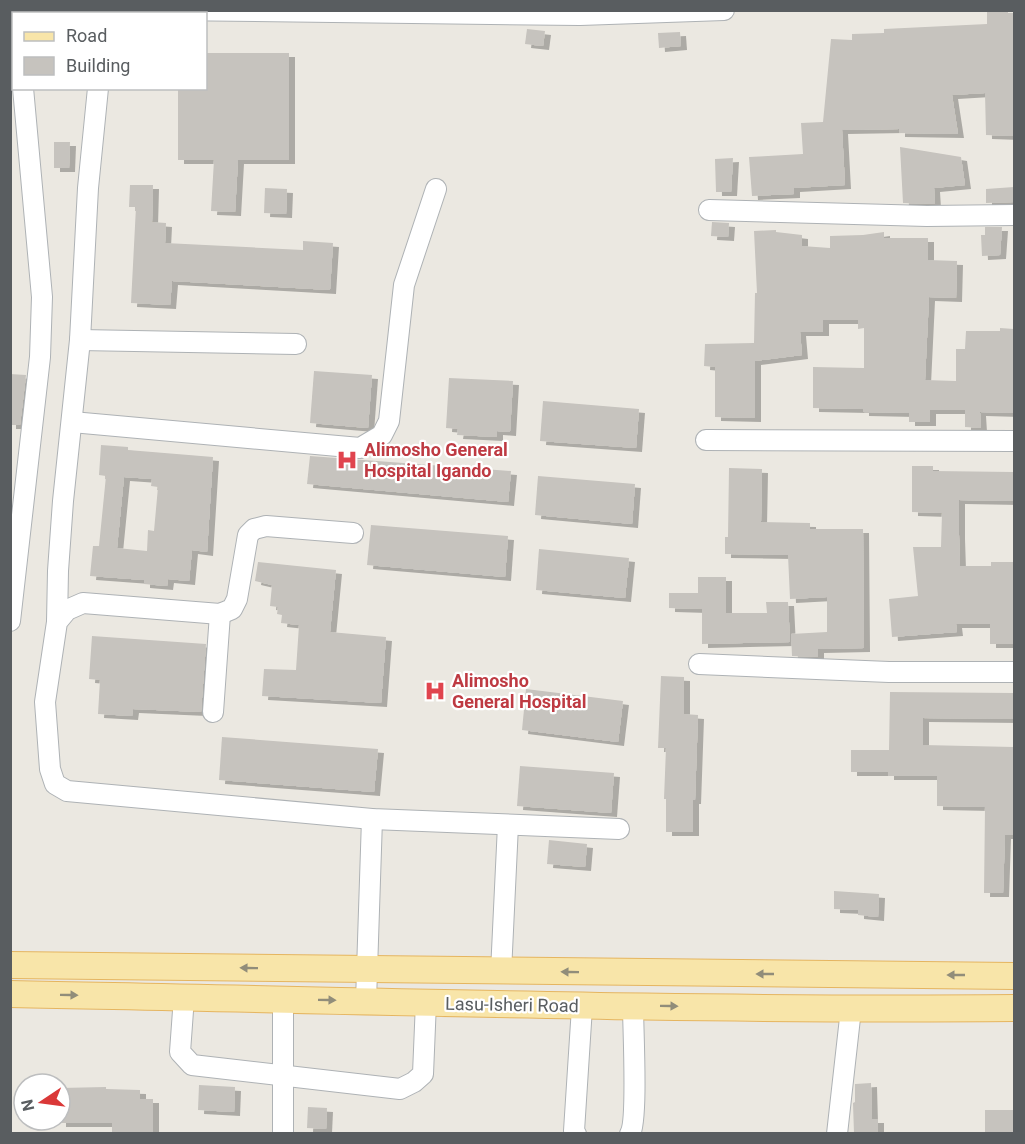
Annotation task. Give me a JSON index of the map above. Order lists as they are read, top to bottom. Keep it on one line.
{"streets":{"main road":["Lasu-Isheri Road"]},"places":{"hospital":["Alimosho General Hospital Igando","Alimosho General Hospital"]},"legend":["Road","Building"],"north":"left"}
